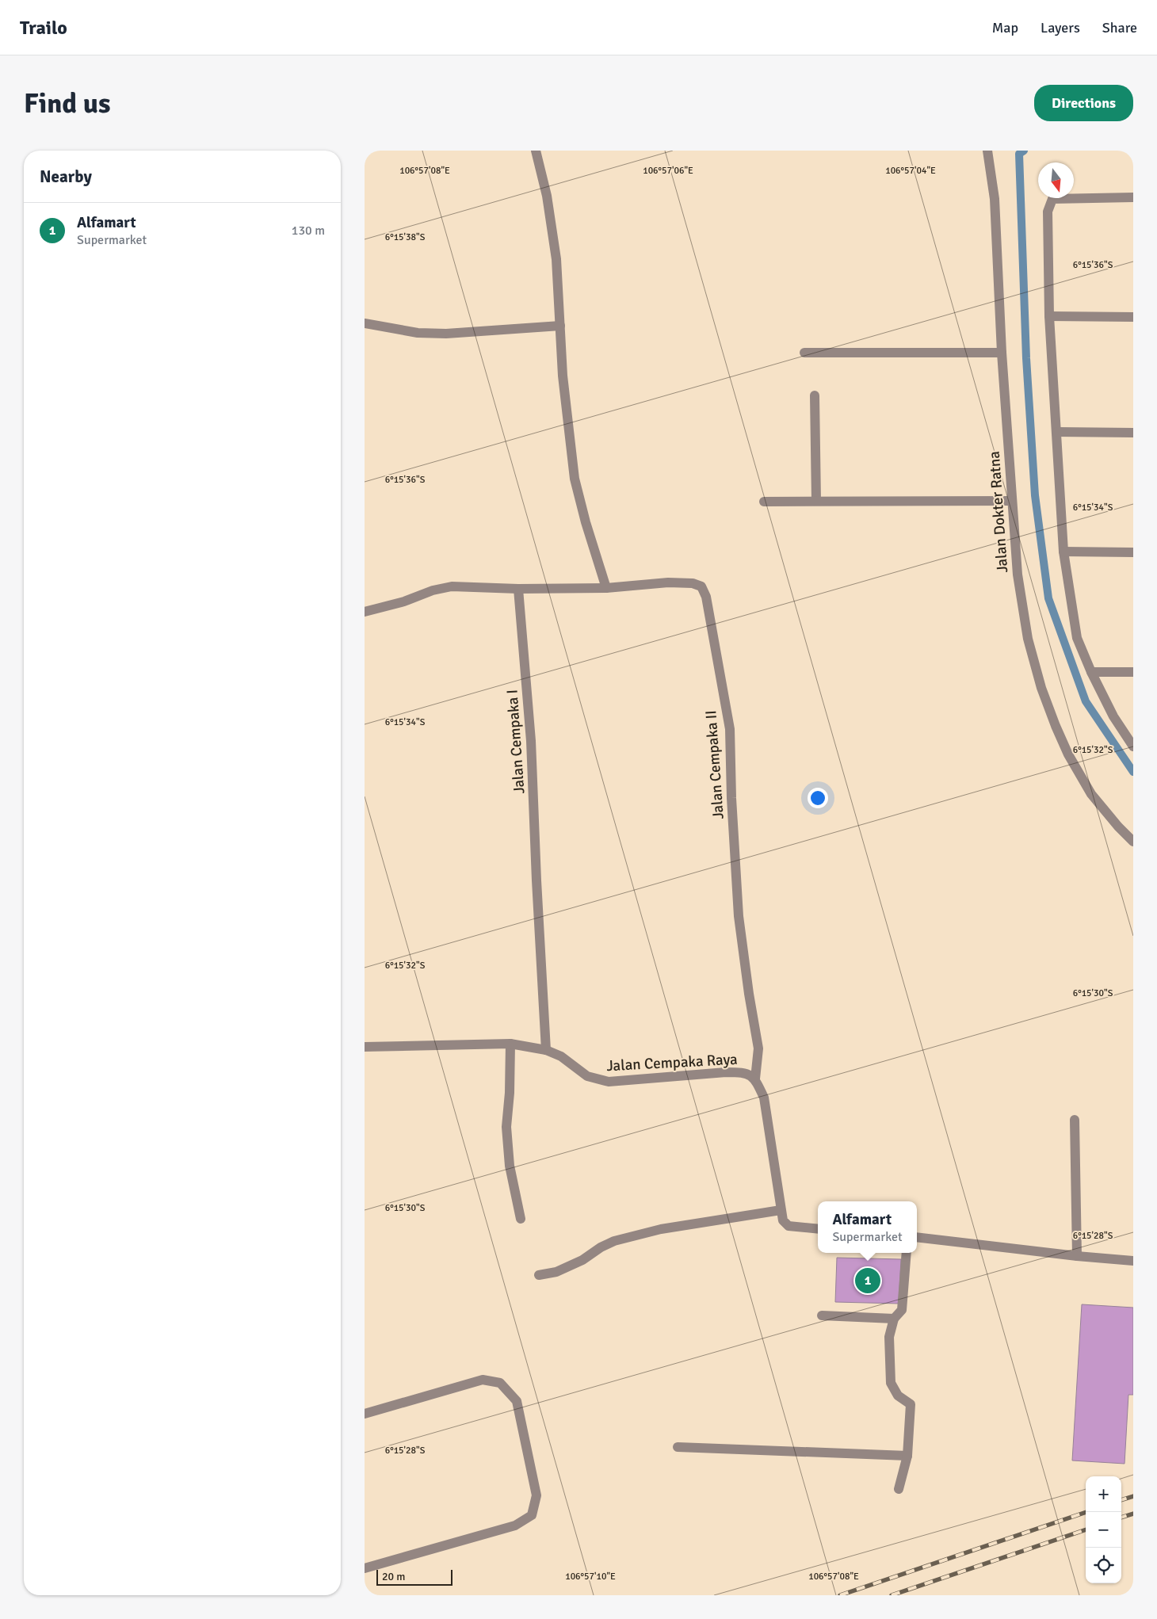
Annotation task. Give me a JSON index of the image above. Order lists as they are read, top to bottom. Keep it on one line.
{"streets":{"street":["Jalan Dokter Ratna","Jalan Cempaka I","Jalan Cempaka II","Jalan Cempaka Raya"]},"crossings":[["Jalan Cempaka I","Jalan Cempaka II"],["Jalan Cempaka I","Jalan Cempaka Raya"],["Jalan Cempaka II","Jalan Cempaka Raya"]],"scale_bar":"20 m","north":"bottom","page":{"header":"Trailo","nav":["Map","Layers","Share"],"buttons":"Directions","title":"Find us","heading":"Nearby","list":[{"mark":"1","name":"Alfamart","note":"Supermarket","value":"130 m"}],"popup":["Alfamart","Supermarket"],"pins":"1","map_buttons":["+","−"],"scale":"20 m"},"coordinates":["106°57'08\"E","106°57'06\"E","106°57'04\"E","6°15'38\"S","6°15'36\"S","6°15'34\"S","6°15'32\"S","6°15'30\"S","6°15'28\"S","106°57'10\"E"]}
